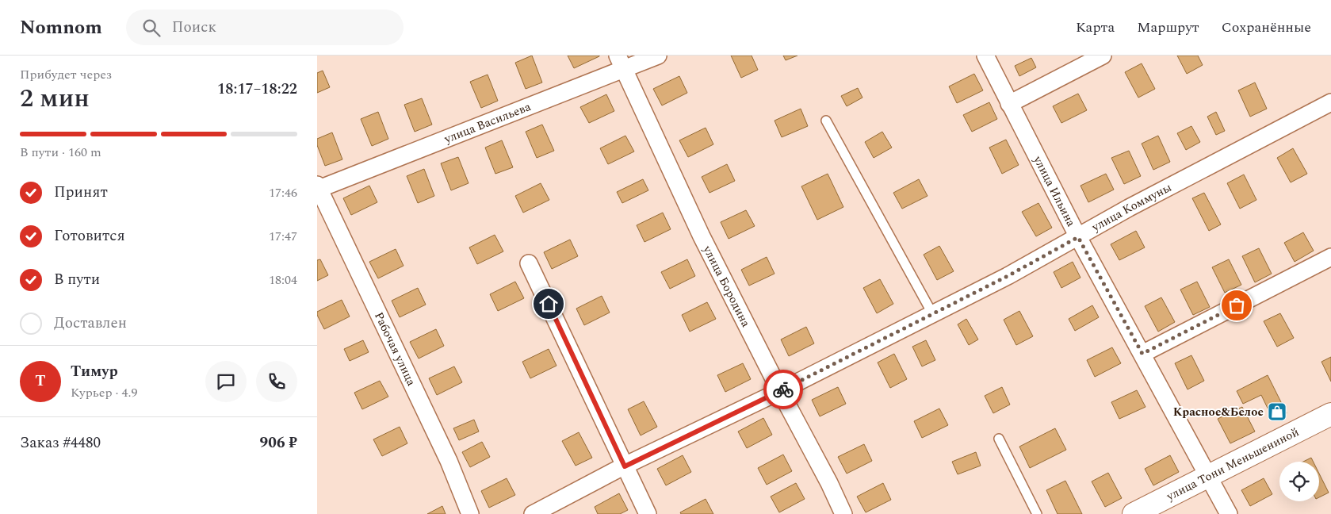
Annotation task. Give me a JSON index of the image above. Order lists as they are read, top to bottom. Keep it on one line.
{"streets":{"street":["улица Васильева","улица Ильина","улица Коммуны","улица Бородина","Рабочая улица","улица Тони Меньшениной"]},"crossings":[["улица Васильева","улица Бородина"],["улица Васильева","Рабочая улица"],["улица Ильина","улица Коммуны"],["улица Ильина","улица Тони Меньшениной"],["улица Коммуны","улица Бородина"]],"places":{"shop":["Красное&Белое"]},"page":{"header":"Nomnom","search":"Поиск","nav":["Карта","Маршрут","Сохранённые"],"heading":["2 мин","Прибудет через","18:17–18:22"],"panel":["Тимур","Курьер · 4.9","Заказ #4480","906 ₽"],"bar":"В пути · 160 m","list":[["Принят","17:46"],["Готовится","17:47"],["В пути","18:04"],"Доставлен"],"round":"Т"}}
